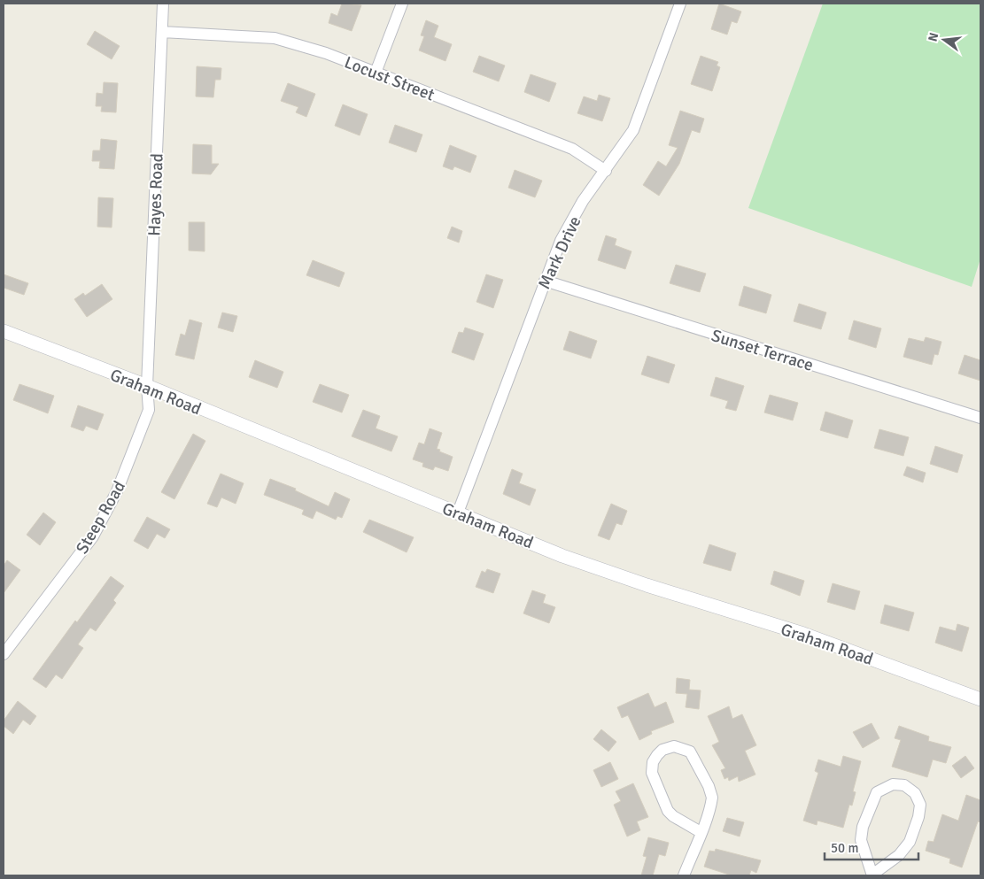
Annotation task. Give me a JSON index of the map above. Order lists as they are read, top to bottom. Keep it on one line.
{"streets":{"street":["Locust Street","Hayes Road","Mark Drive","Sunset Terrace","Graham Road","Steep Road"]},"crossings":[["Locust Street","Hayes Road"],["Locust Street","Mark Drive"],["Hayes Road","Graham Road"],["Hayes Road","Steep Road"],["Mark Drive","Sunset Terrace"],["Mark Drive","Graham Road"],["Graham Road","Steep Road"]],"scale_bar":"50 m","north":"left"}
